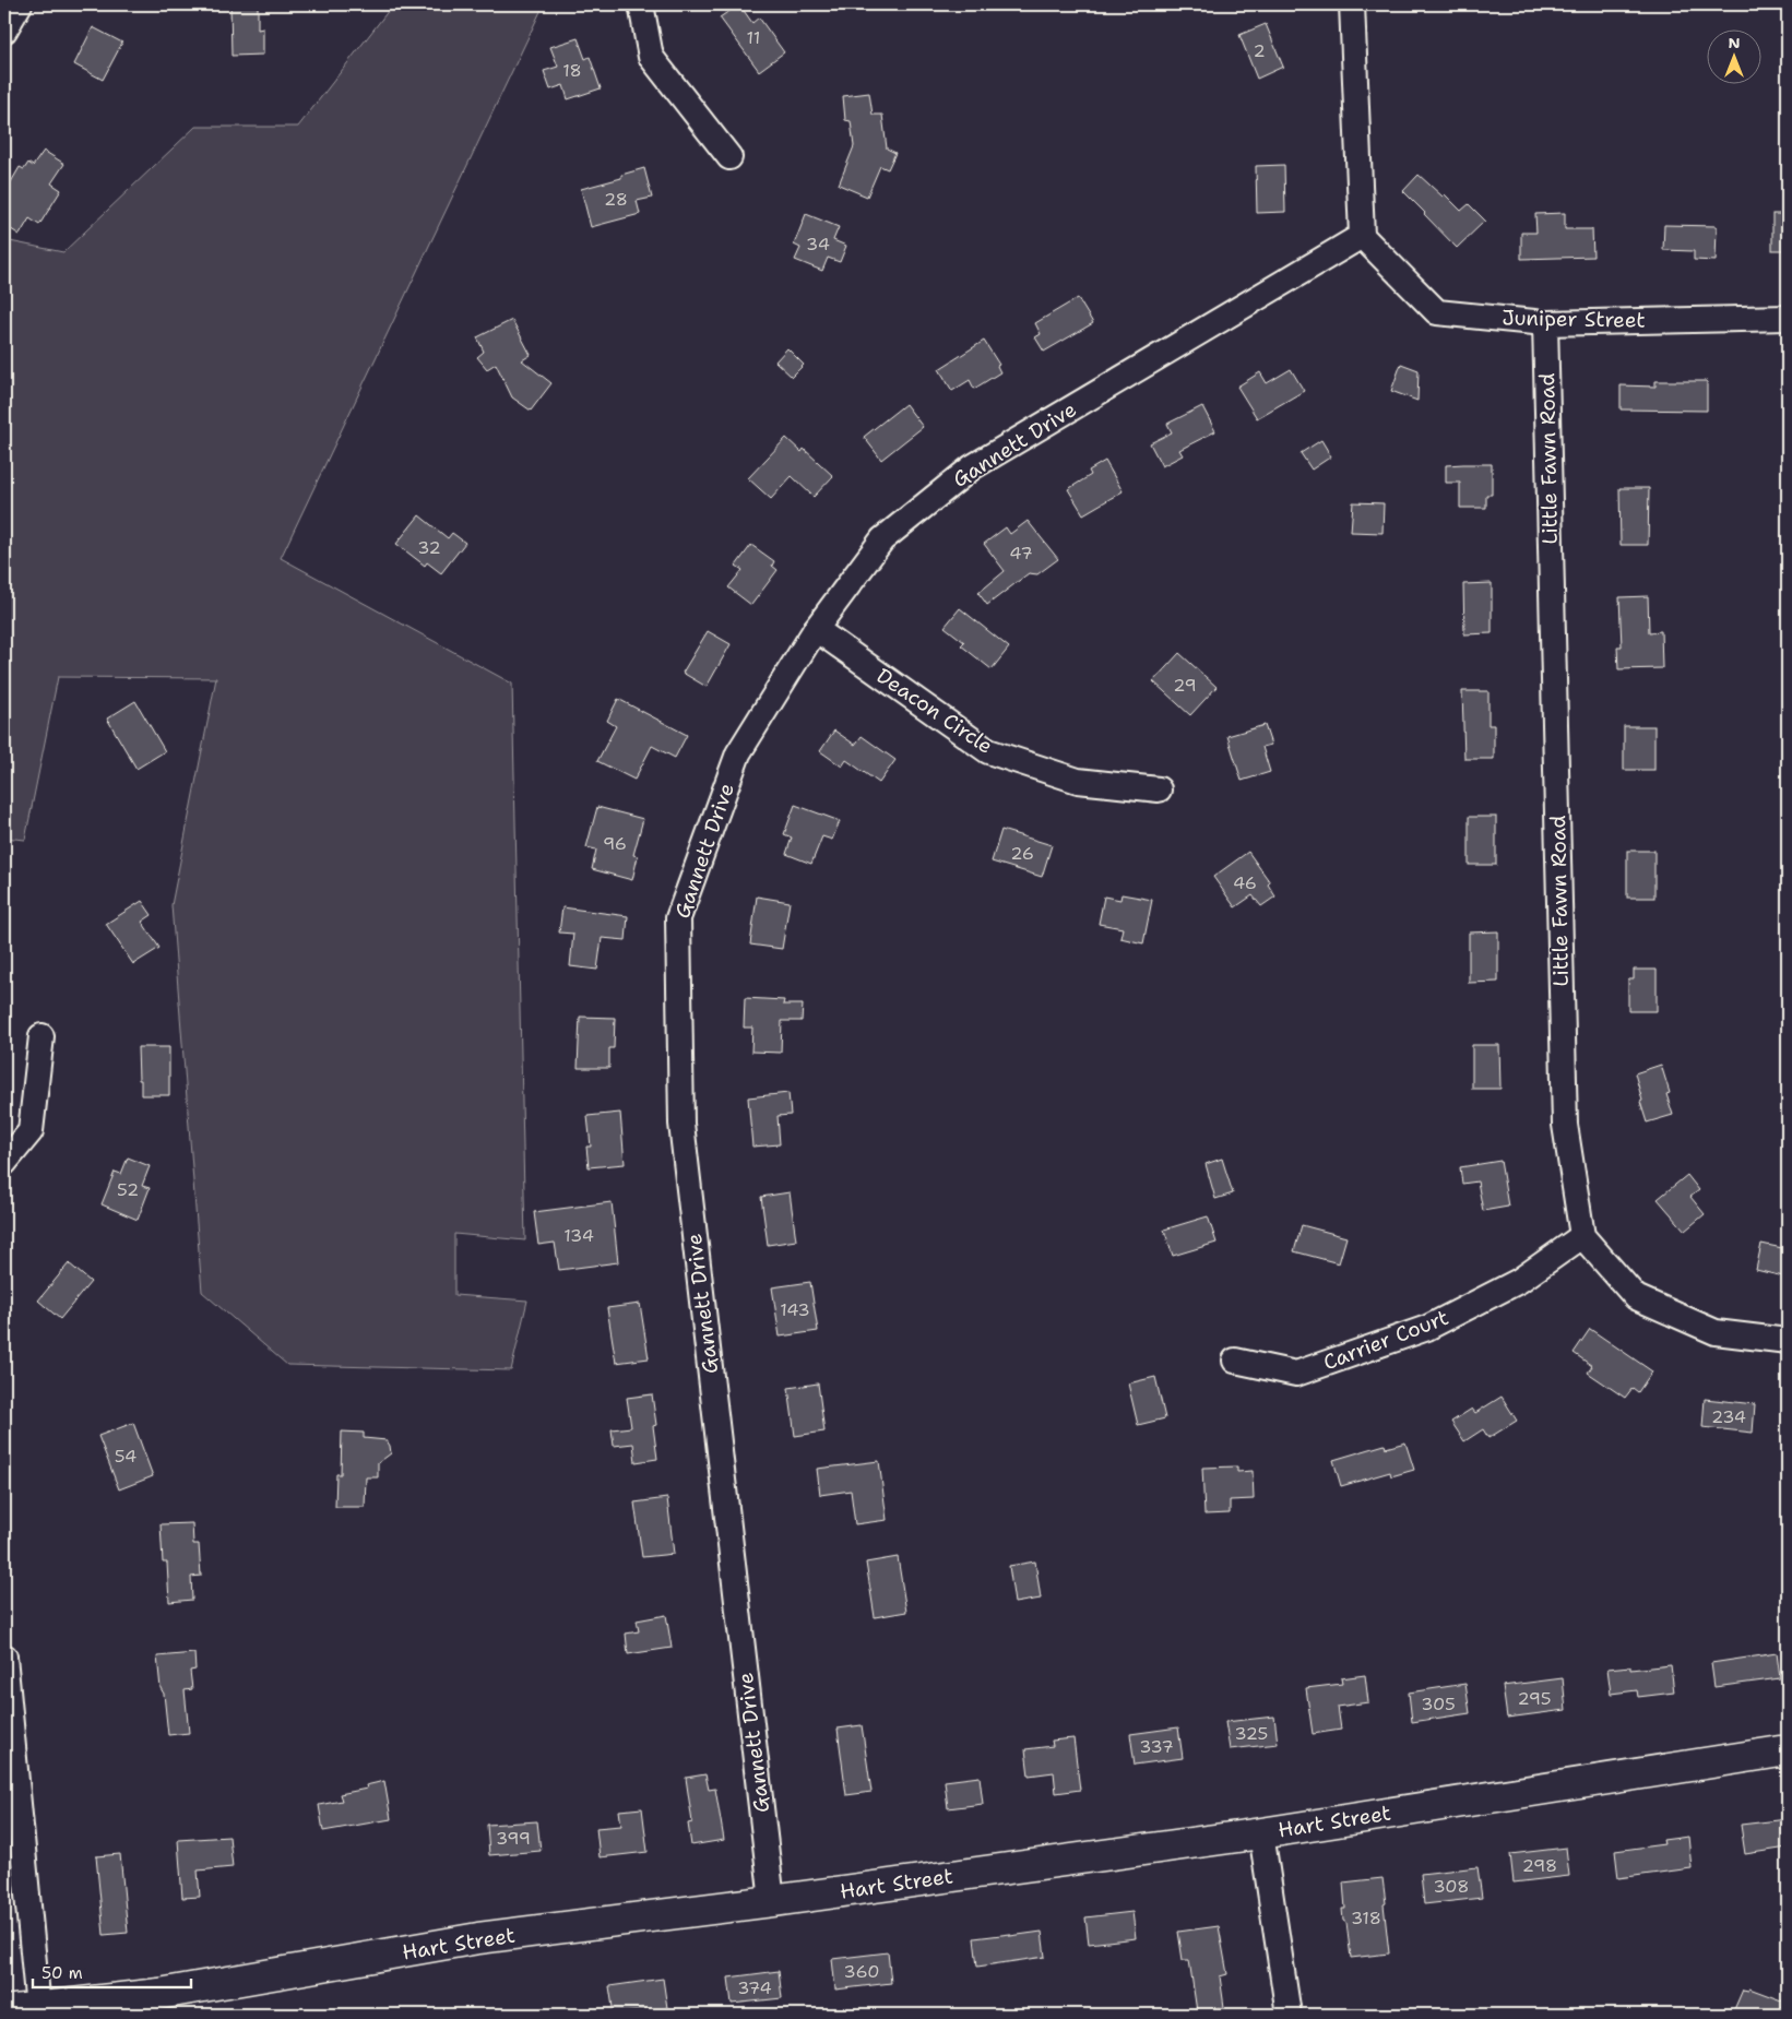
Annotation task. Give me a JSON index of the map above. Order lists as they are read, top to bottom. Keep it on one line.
{"streets":{"street":["Juniper Street","Gannett Drive","Little Fawn Road","Deacon Circle","Carrier Court","Hart Street"]},"crossings":[["Juniper Street","Gannett Drive"],["Juniper Street","Little Fawn Road"],["Gannett Drive","Deacon Circle"],["Gannett Drive","Hart Street"],["Little Fawn Road","Carrier Court"]],"house_numbers":["11","2","18","28","34","32","47","29","96","26","46","52","134","143","234","54","295","305","325","337","399","298","308","318","360","374"],"scale_bar":"50 m","north":"top"}
